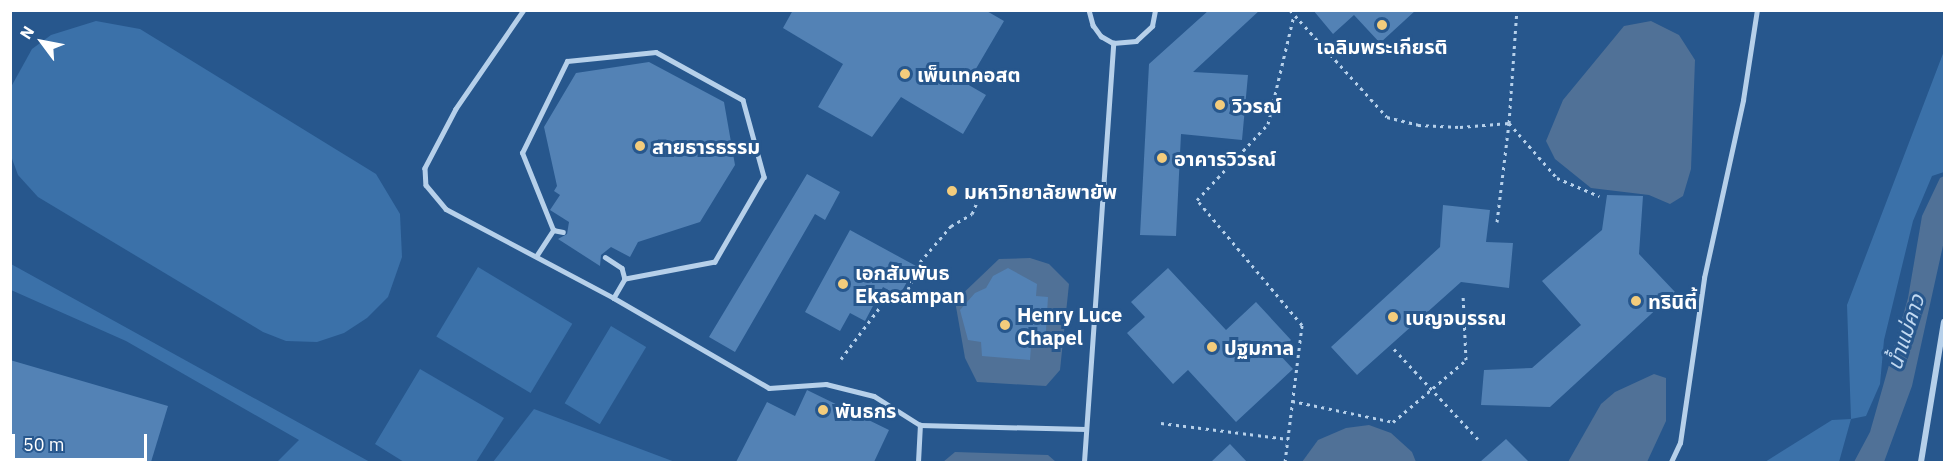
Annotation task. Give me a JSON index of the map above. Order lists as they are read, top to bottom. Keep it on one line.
{"water":["น้ำแม่คาว"],"places":["เฉลิมพระเกียรติ","เพ็นเทคอสต","วิวรณ์","สายธารธรรม","อาคารวิวรณ์","มหาวิทยาลัยพายัพ","เอกสัมพันธ Ekasampan","ทรินิตี้","เบญจบรรณ","Henry Luce Chapel","ปฐมกาล","พันธกร"],"scale_bar":"50 m","north":"top left"}
